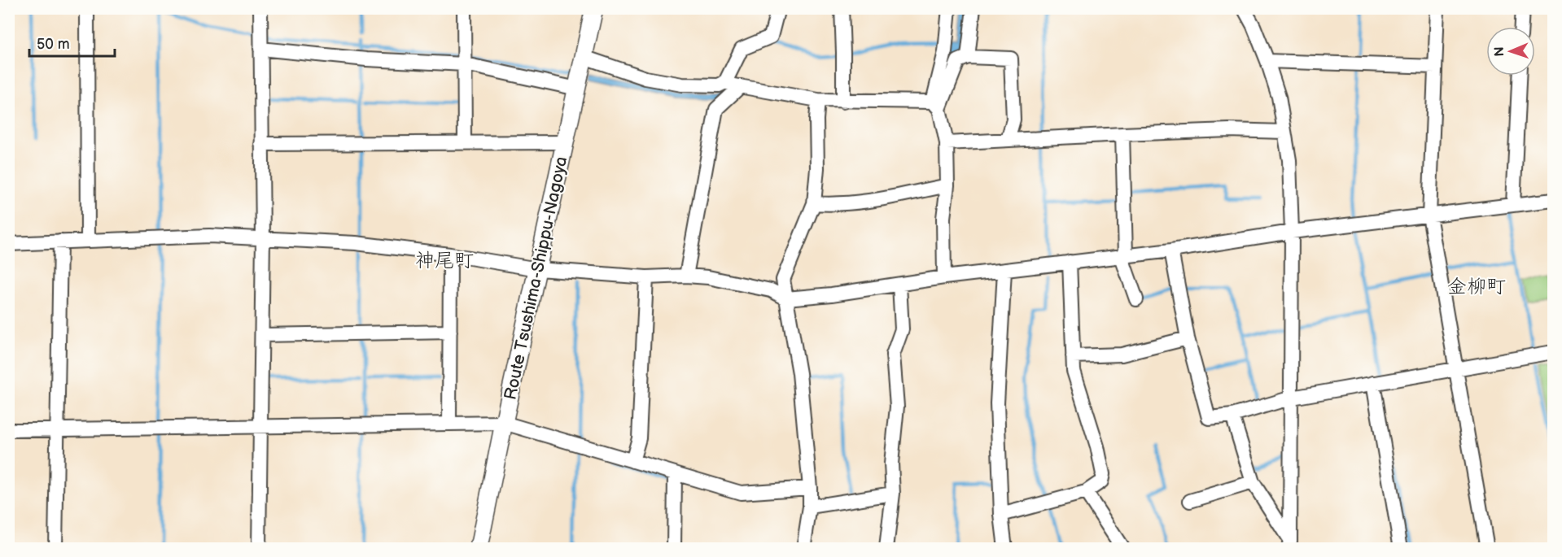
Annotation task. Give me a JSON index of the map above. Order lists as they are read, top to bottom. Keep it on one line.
{"streets":{"main road":["Route Tsushima-Shippu-Nagoya"]},"districts":["神尾町","金柳町"],"scale_bar":"50 m","north":"left"}
